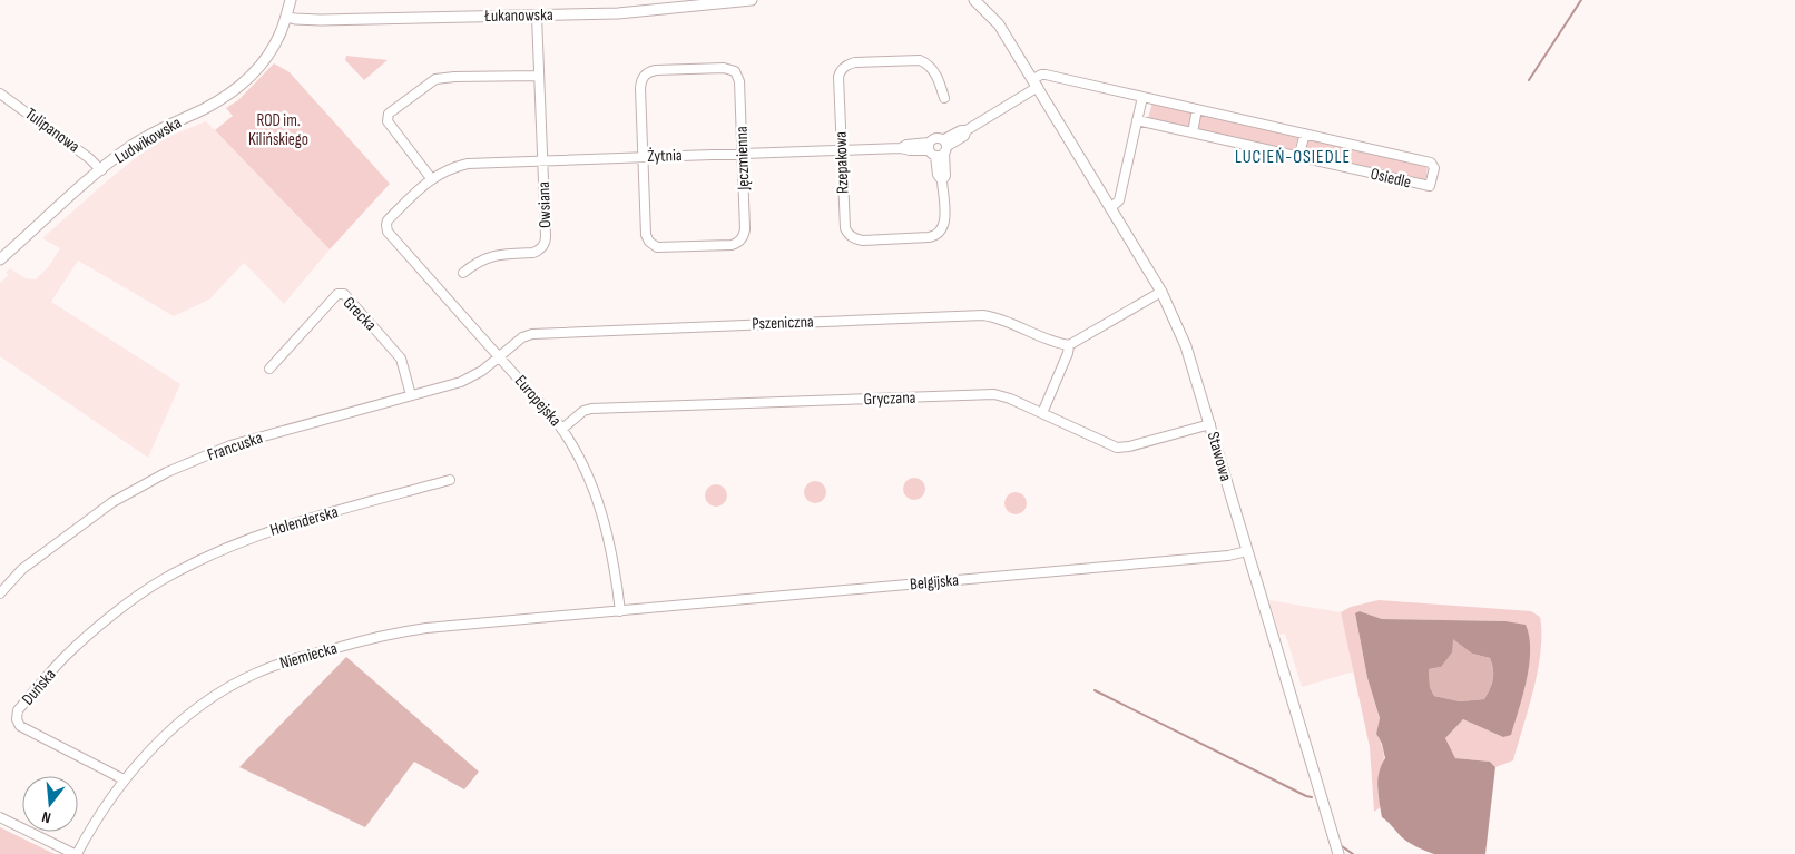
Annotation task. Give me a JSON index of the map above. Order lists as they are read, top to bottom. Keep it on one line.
{"streets":{"street":["Łukanowska","Tulipanowa","Ludwikowska","Żytnia","Jęczmienna","Rzepakowa","Osiedle","Owsiana","Grecka","Pszeniczna","Gryczana","Europejska","Francuska","Stawowa","Holenderska","Belgijska","Niemiecka","Duńska"]},"crossings":[["Łukanowska","Ludwikowska"],["Łukanowska","Owsiana"],["Tulipanowa","Ludwikowska"],["Żytnia","Jęczmienna"],["Żytnia","Rzepakowa"],["Żytnia","Osiedle"],["Żytnia","Owsiana"],["Żytnia","Europejska"],["Żytnia","Stawowa"],["Osiedle","Stawowa"],["Grecka","Francuska"],["Pszeniczna","Europejska"],["Pszeniczna","Francuska"],["Gryczana","Europejska"],["Gryczana","Stawowa"],["Europejska","Francuska"],["Europejska","Belgijska"],["Europejska","Niemiecka"],["Stawowa","Belgijska"],["Holenderska","Duńska"],["Belgijska","Niemiecka"],["Niemiecka","Duńska"]],"districts":["LUCIEŃ-OSIEDLE"],"parks":["ROD im. Kilińskiego"],"north":"bottom"}
